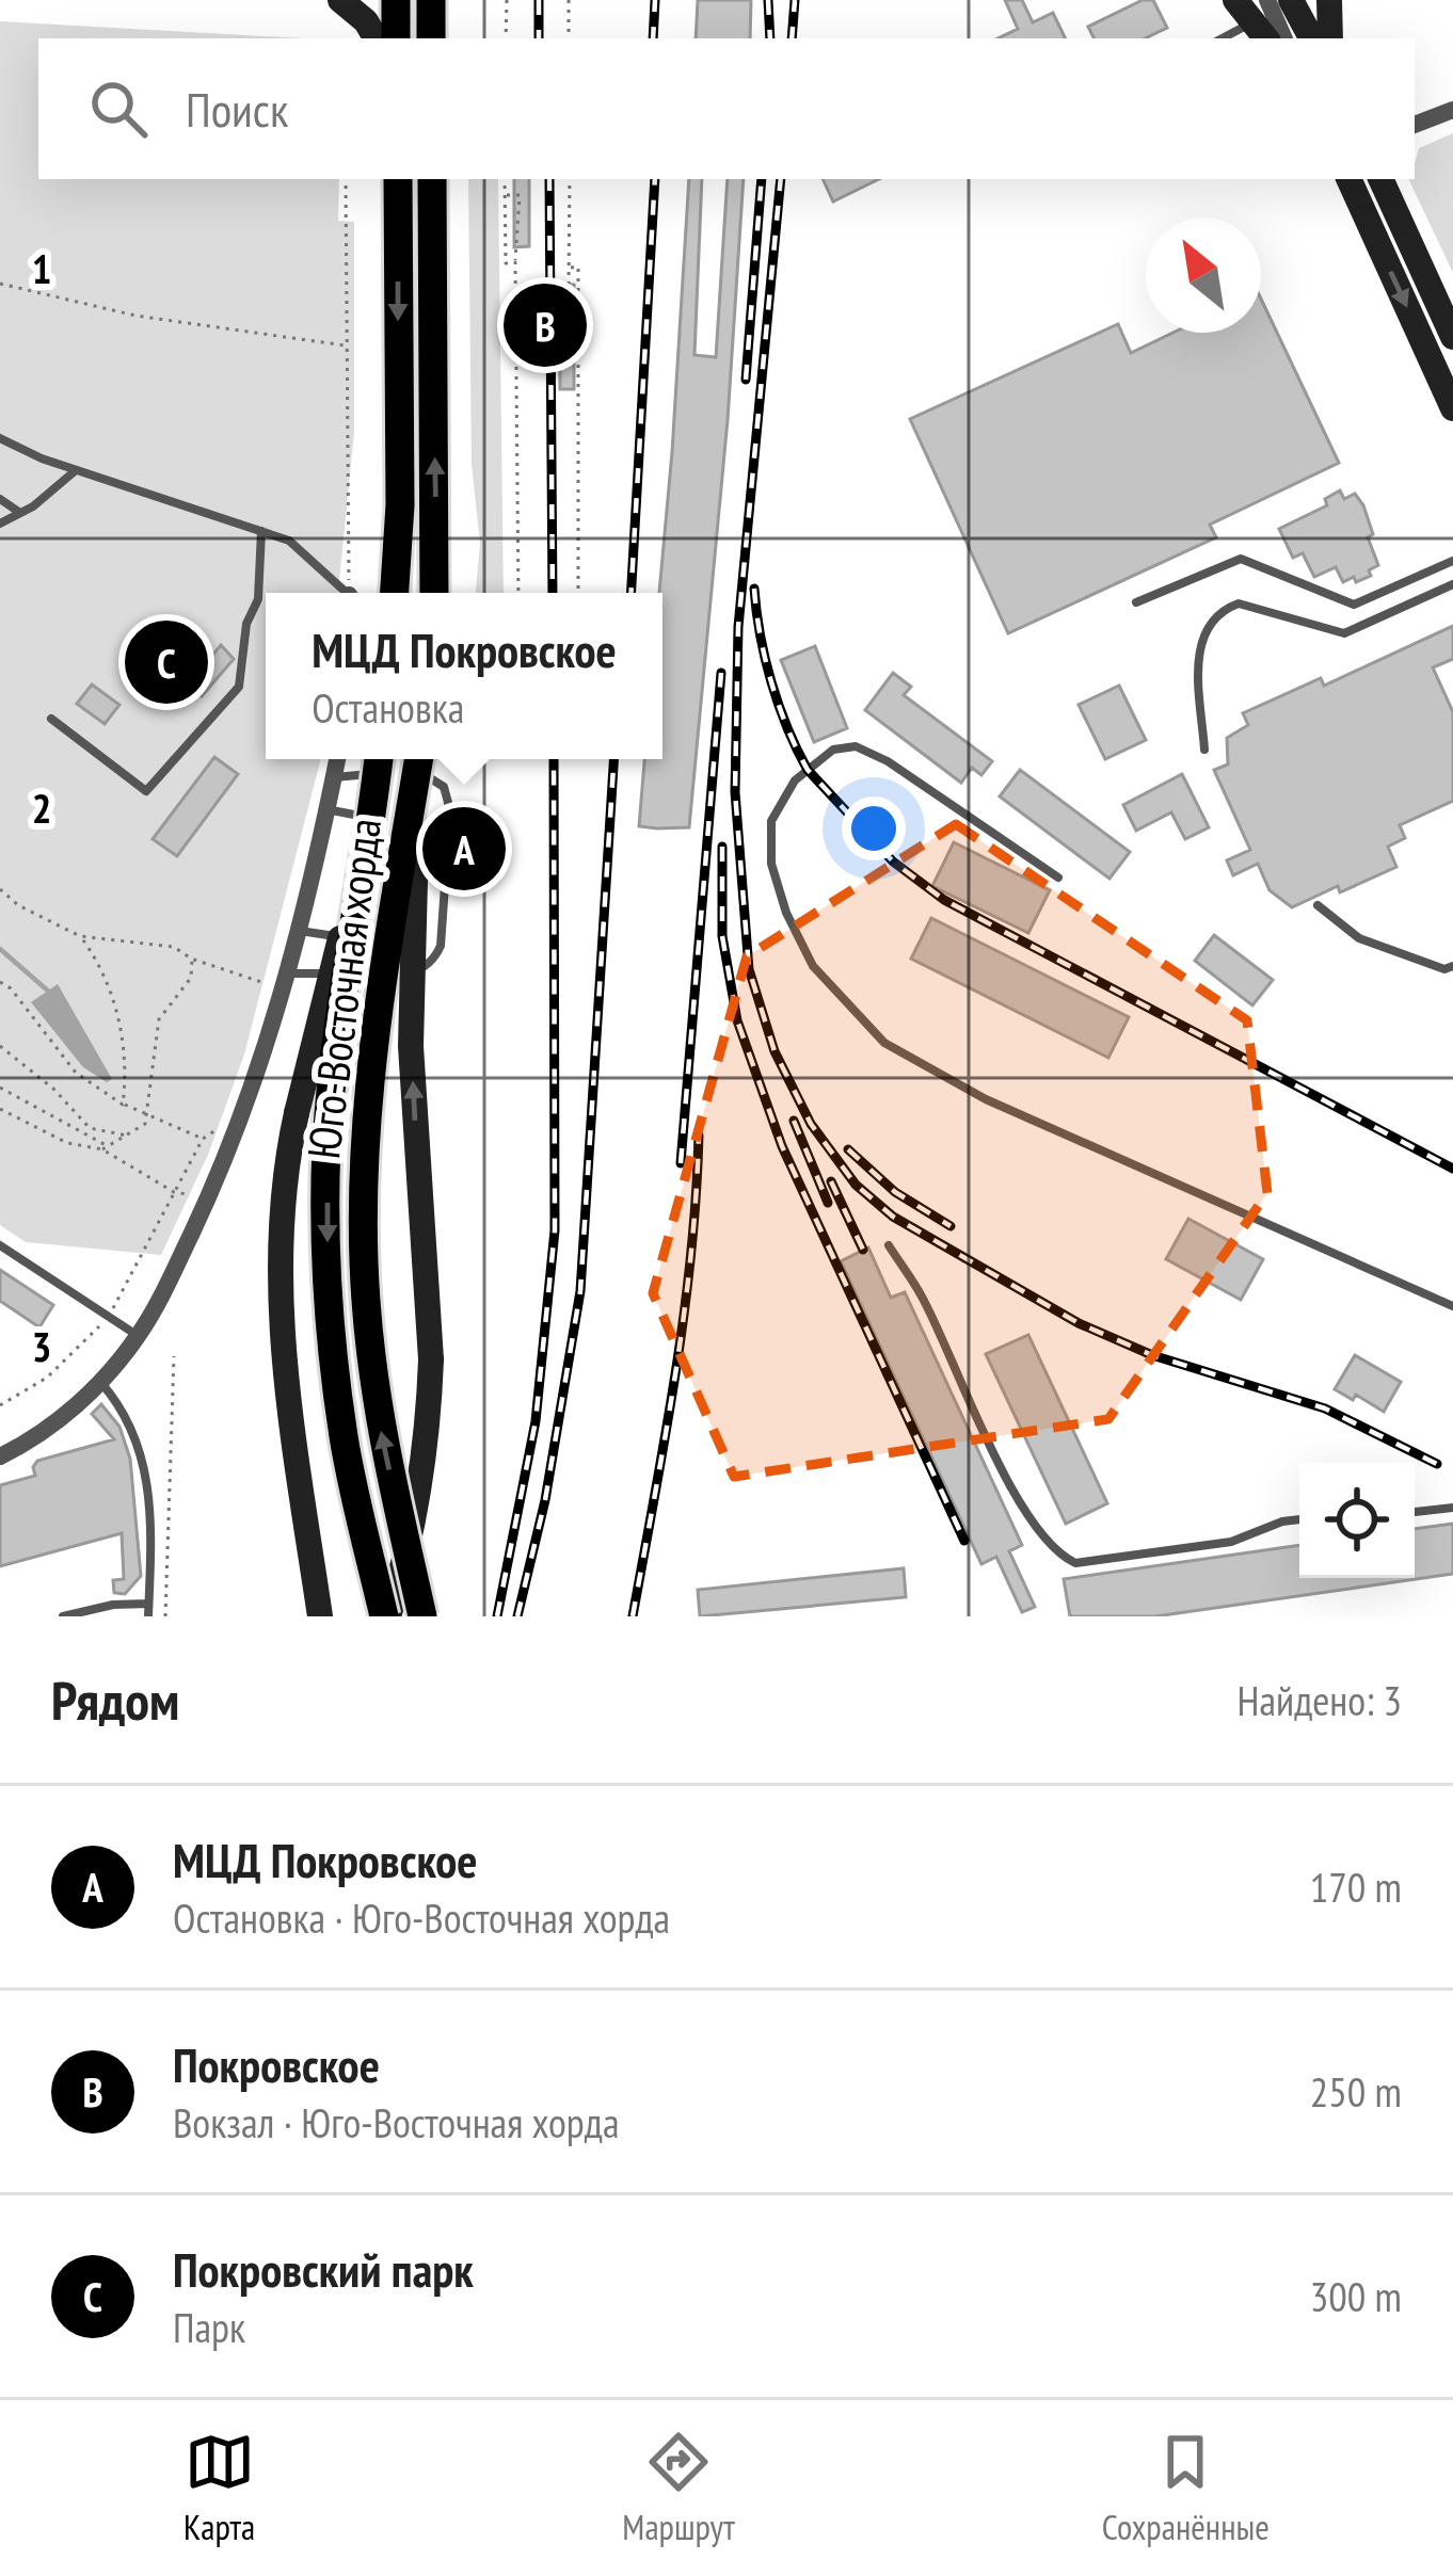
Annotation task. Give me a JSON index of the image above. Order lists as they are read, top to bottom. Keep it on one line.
{"streets":{"main road":["Юго-Восточная хорда"]},"north":"top left","page":{"search":"Поиск","pins":["B","C","A"],"popup":["МЦД Покровское","Остановка"],"heading":["Рядом","Найдено: 3"],"list":[{"mark":"A","name":"МЦД Покровское","note":"Остановка · Юго-Восточная хорда","value":"170 m"},{"mark":"B","name":"Покровское","note":"Вокзал · Юго-Восточная хорда","value":"250 m"},{"mark":"C","name":"Покровский парк","note":"Парк","value":"300 m"}],"nav":["Карта","Маршрут","Сохранённые"]},"grid":{"rows":["1","2","3"]}}
